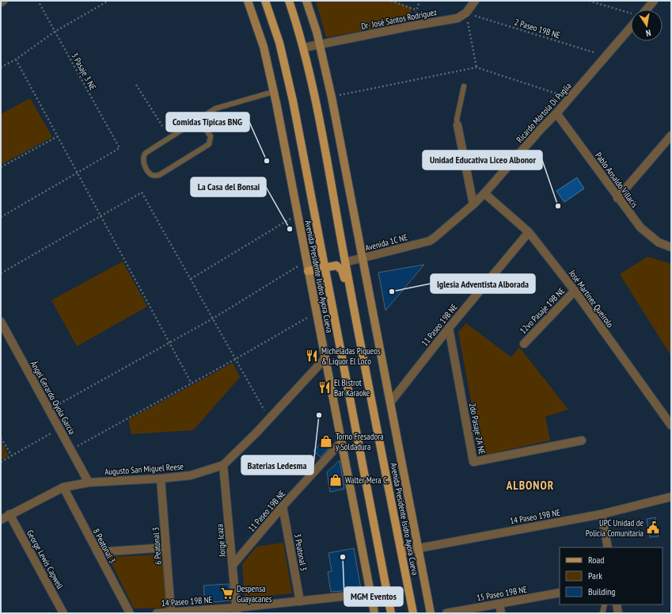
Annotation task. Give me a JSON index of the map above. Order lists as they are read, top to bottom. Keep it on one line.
{"streets":{"main road":["Avenida Presidente Isidro Ayora Cueva"],"street":["Dr- José Santos Rodríguez","Ricardo Mórtola Di Puglia","Pablo Ansaldo Villacís","Avenida 1C NE","José Martínez Queirolo","12vo Pasaje 19B NE","11 Paseo 19B NE","Ángel Gerardo Oyola García","2do Pasaje 2A NE","Augusto San Miguel Reese","14 Paseo 19B NE","Jorge Icaza","8 Peatonal 3","6 Peatonal 3","3 Peatonal 3","George Lewis Capwell","15 Paseo 19B NE"],"path":["2 Paseo 19B NE","3 Pasaje 3 NE"]},"crossings":[["Dr- José Santos Rodríguez","2 Paseo 19B NE"],["Dr- José Santos Rodríguez","Avenida Presidente Isidro Ayora Cueva"],["2 Paseo 19B NE","Ricardo Mórtola Di Puglia"],["Ricardo Mórtola Di Puglia","Pablo Ansaldo Villacís"],["Ricardo Mórtola Di Puglia","Avenida 1C NE"],["Ricardo Mórtola Di Puglia","José Martínez Queirolo"],["Avenida 1C NE","Avenida Presidente Isidro Ayora Cueva"],["Avenida Presidente Isidro Ayora Cueva","11 Paseo 19B NE"],["Avenida Presidente Isidro Ayora Cueva","Augusto San Miguel Reese"],["Avenida Presidente Isidro Ayora Cueva","14 Paseo 19B NE"],["José Martínez Queirolo","12vo Pasaje 19B NE"],["José Martínez Queirolo","11 Paseo 19B NE"],["11 Paseo 19B NE","2do Pasaje 2A NE"],["11 Paseo 19B NE","Jorge Icaza"],["11 Paseo 19B NE","3 Peatonal 3"],["Ángel Gerardo Oyola García","Augusto San Miguel Reese"],["Augusto San Miguel Reese","Jorge Icaza"],["Augusto San Miguel Reese","8 Peatonal 3"],["Augusto San Miguel Reese","6 Peatonal 3"],["Augusto San Miguel Reese","George Lewis Capwell"],["14 Paseo 19B NE","Jorge Icaza"],["14 Paseo 19B NE","6 Peatonal 3"],["14 Paseo 19B NE","3 Peatonal 3"]],"districts":["ALBONOR"],"places":{"other":["Comidas Típicas BNG","Unidad Educativa Liceo Albonor","La Casa del Bonsai","Iglesia Adventista Alborada","Baterias Ledesma","MGM Eventos"],"restaurant":["Micheladas Piqueos & Liquor El Loco","El Bistrot Bar Karaoke"],"shop":["Torno Fresadora y Soldadura","Walter Mera C."],"public building":["UPC Unidad de Policia Comunitaria"],"supermarket":["Despensa Guayacanes"]},"legend":["Road","Park","Building"],"north":"bottom"}
